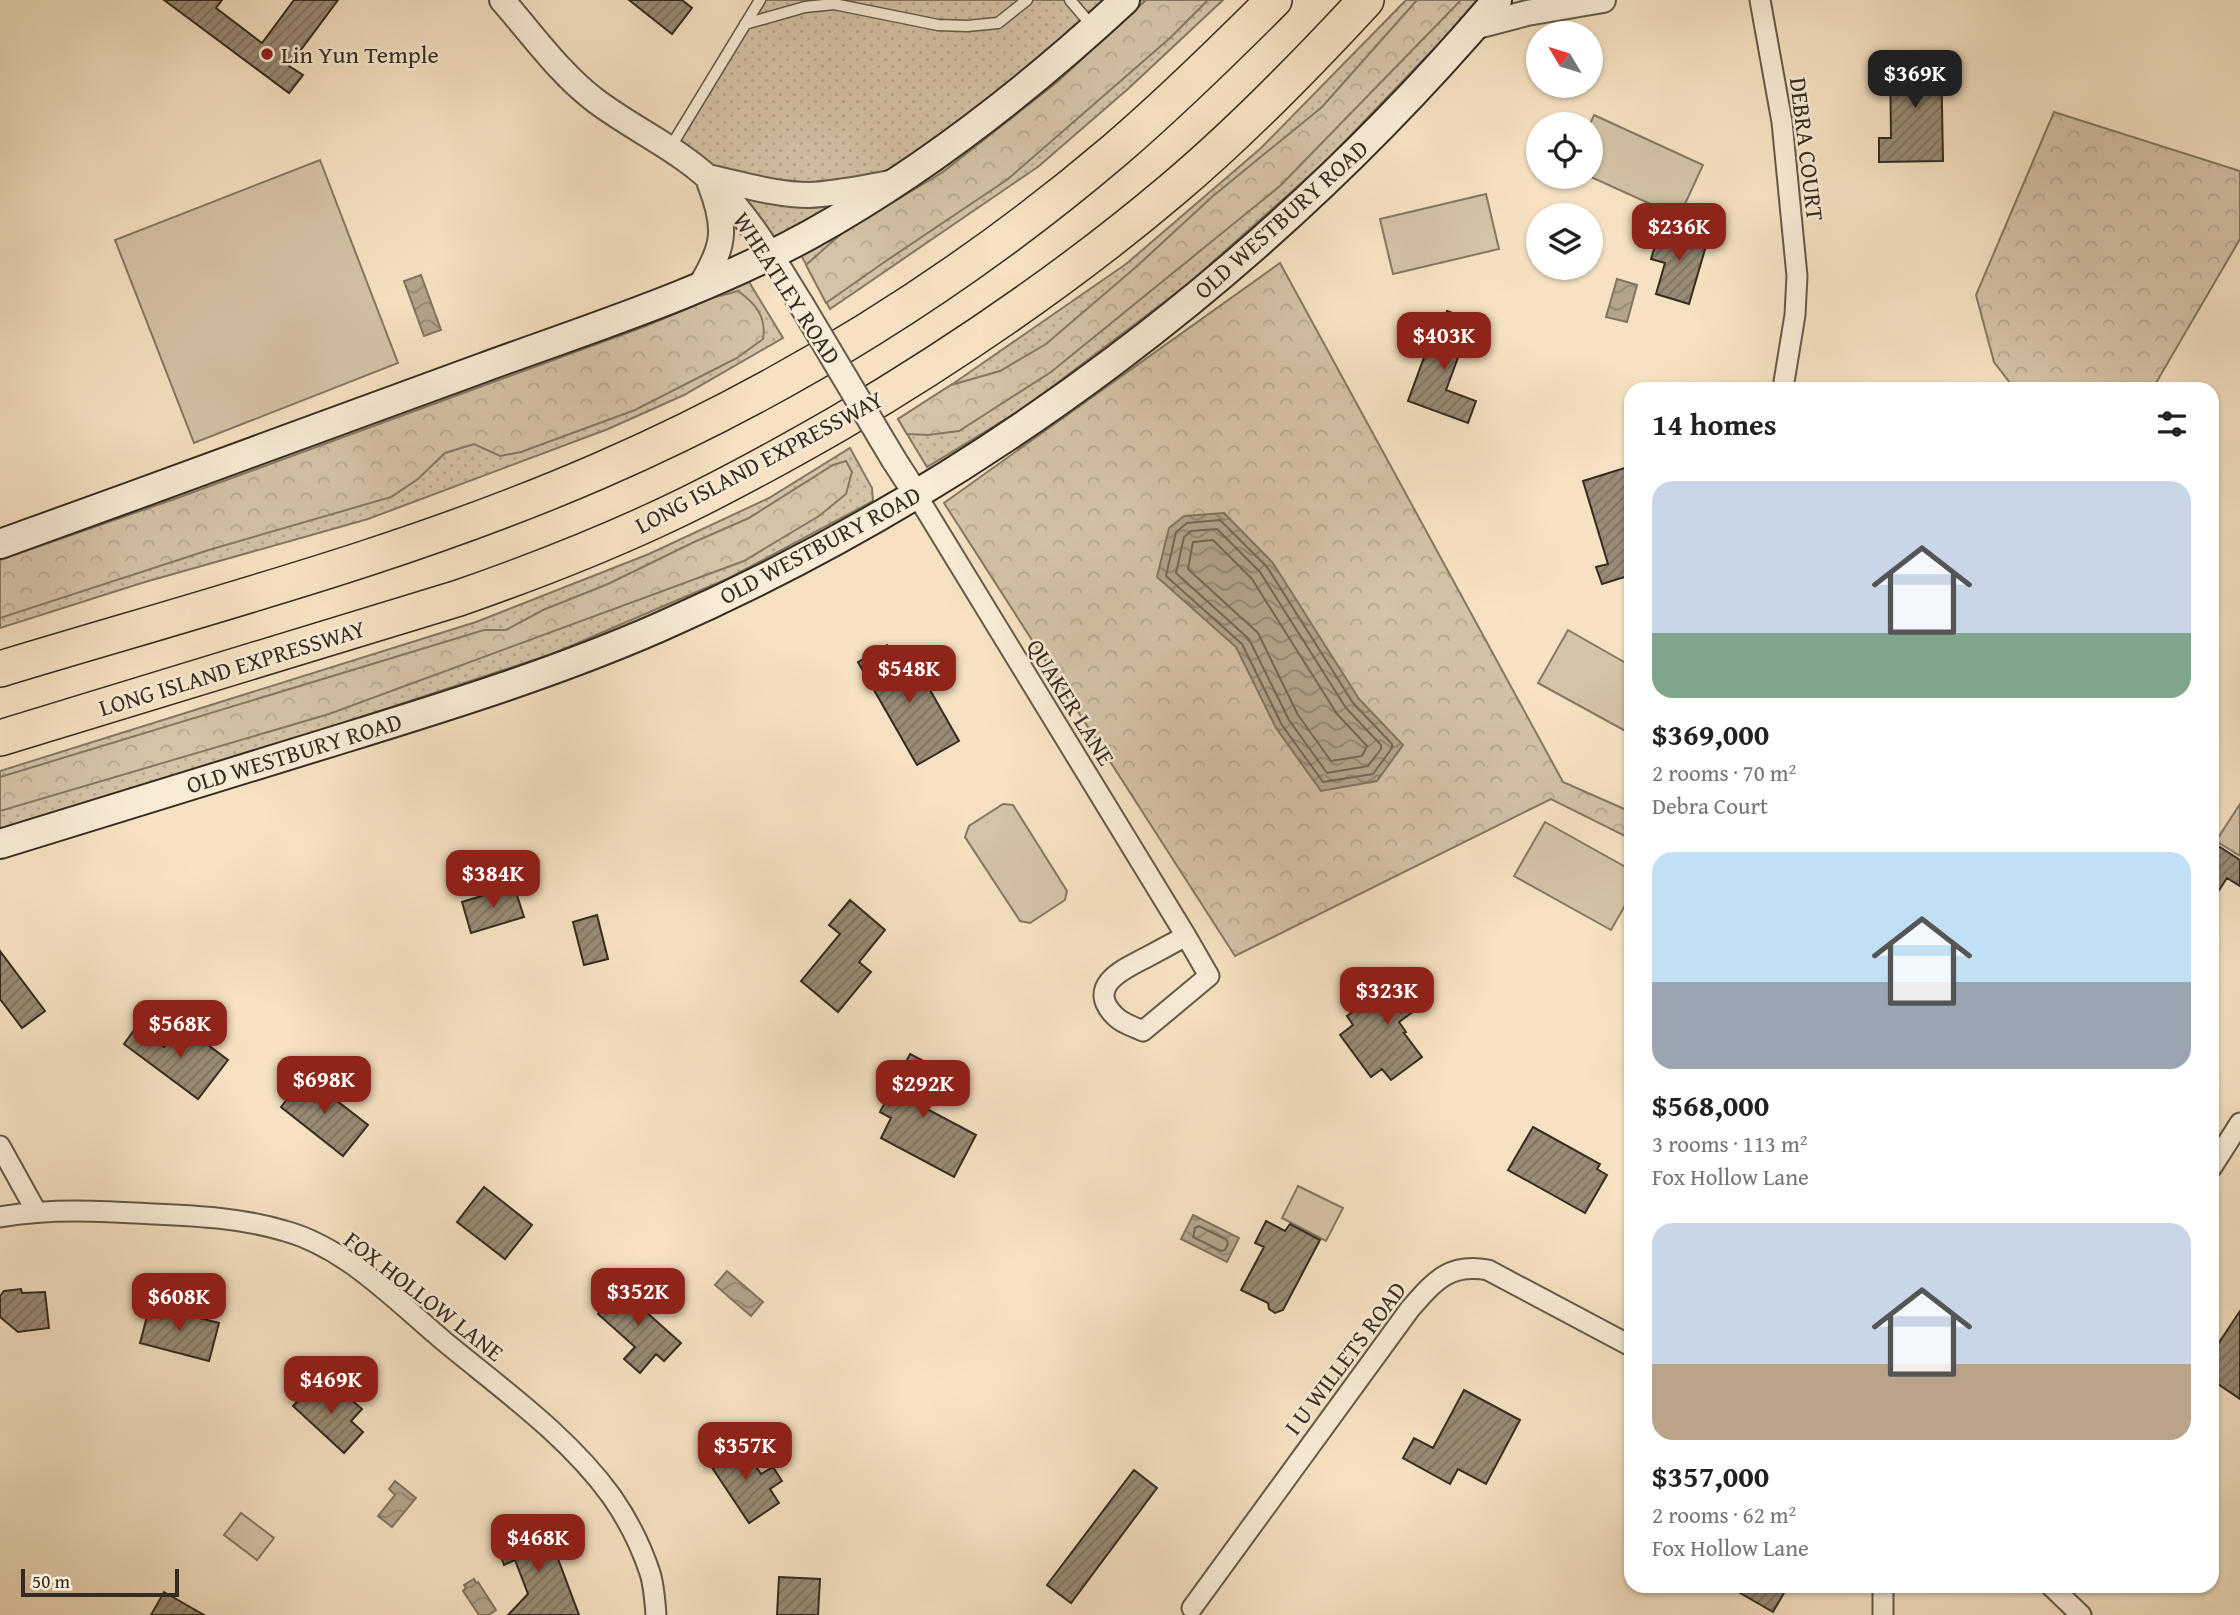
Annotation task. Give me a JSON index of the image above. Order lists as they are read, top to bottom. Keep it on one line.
{"streets":{"highway":["LONG ISLAND EXPRESSWAY"],"main road":["OLD WESTBURY ROAD"],"street":["DEBRA COURT","WHEATLEY ROAD","QUAKER LANE","FOX HOLLOW LANE","I U WILLETS ROAD"]},"crossings":[["OLD WESTBURY ROAD","WHEATLEY ROAD"],["OLD WESTBURY ROAD","QUAKER LANE"],["WHEATLEY ROAD","QUAKER LANE"]],"places":["Lin Yun Temple"],"scale_bar":"50 m","north":"top left","page":{"price":["$369K","$236K","$403K","$548K","$384K","$323K","$568K","$698K","$292K","$352K","$608K","$469K","$357K","$468K"],"heading":"14 homes","list":[{"name":"$369,000","note":"2 rooms · 70 m² · Debra Court"},{"name":"$568,000","note":"3 rooms · 113 m² · Fox Hollow Lane"},{"name":"$357,000","note":"2 rooms · 62 m² · Fox Hollow Lane"}],"scale":"50 m"}}
